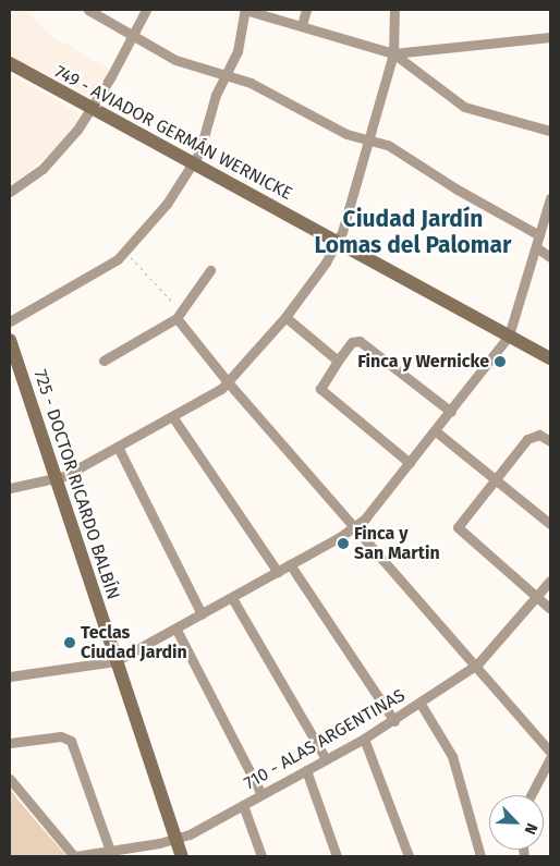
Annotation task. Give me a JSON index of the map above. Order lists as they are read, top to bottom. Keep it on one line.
{"streets":{"street":["749 - AVIADOR GERMÁN WERNICKE","725 - DOCTOR RICARDO BALBÍN","710 - ALAS ARGENTINAS"]},"crossings":[["725 - DOCTOR RICARDO BALBÍN","710 - ALAS ARGENTINAS"]],"districts":["Ciudad Jardín Lomas del Palomar"],"places":["Finca y Wernicke","Finca y San Martin","Teclas Ciudad Jardin"],"north":"bottom right"}
